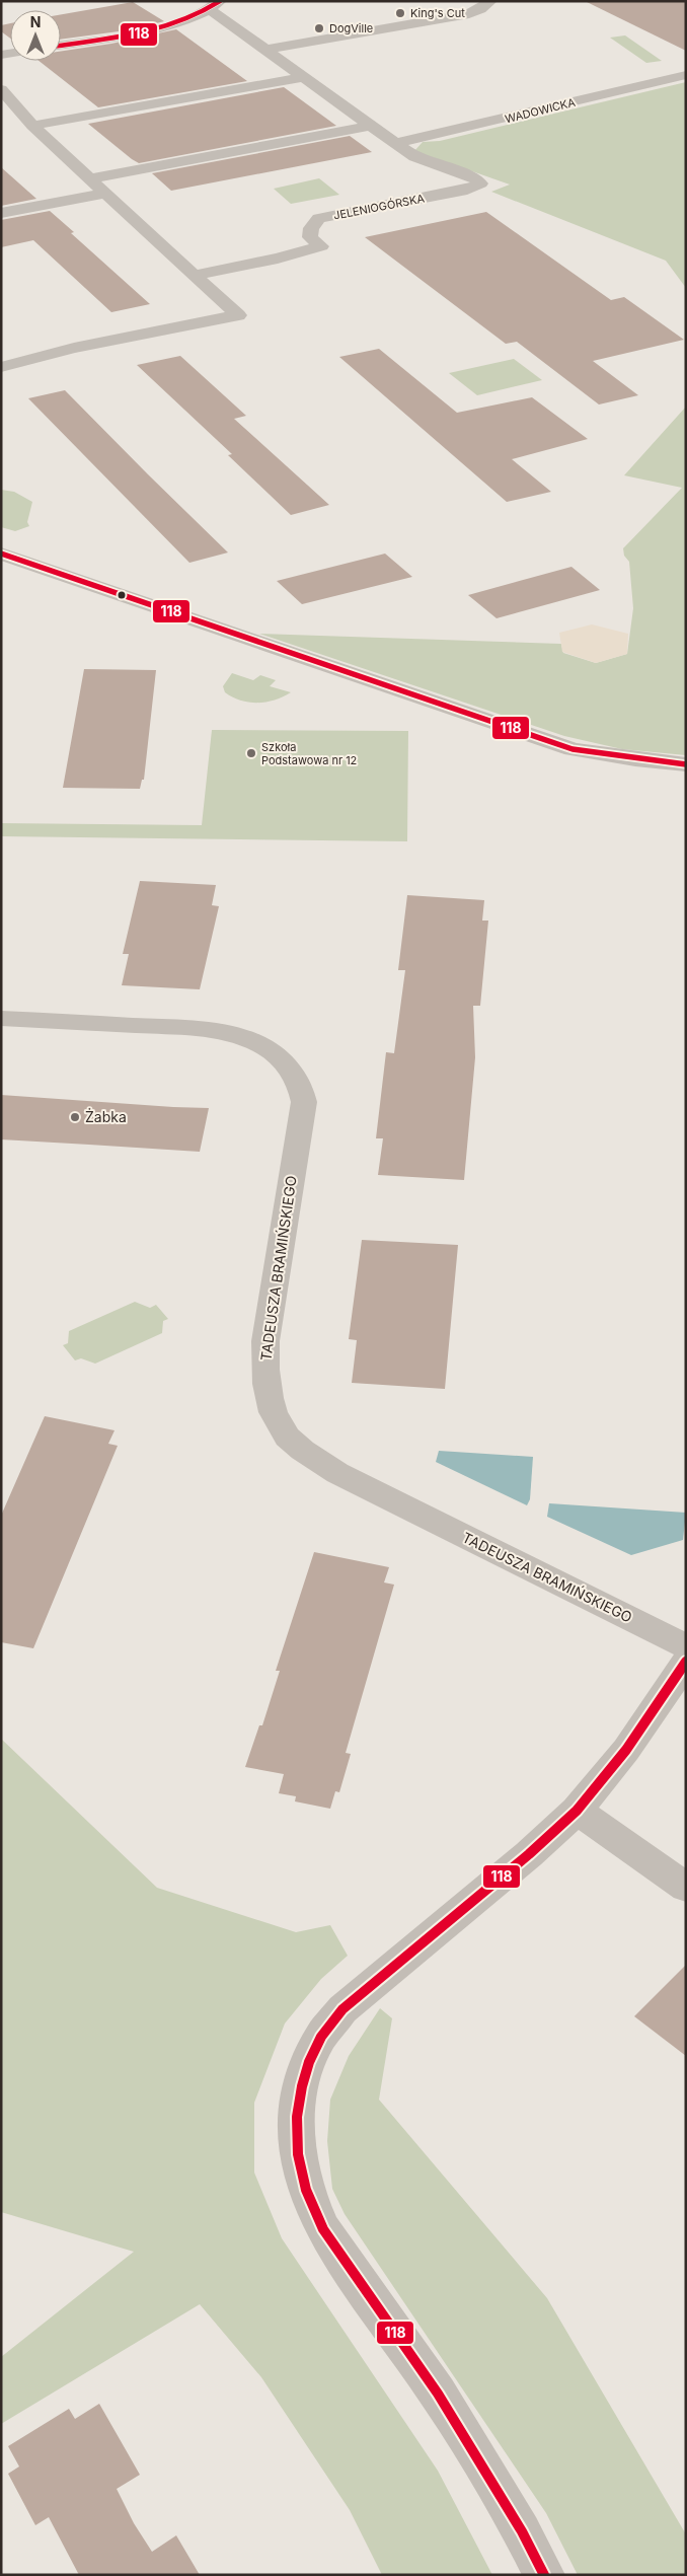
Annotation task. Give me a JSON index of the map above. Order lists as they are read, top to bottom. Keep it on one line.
{"streets":{"street":["WADOWICKA","JELENIOGÓRSKA","TADEUSZA BRAMIŃSKIEGO"]},"crossings":[["WADOWICKA","JELENIOGÓRSKA"]],"places":["King's Cut","DogVille","Szkoła Podstawowa nr 12","Żabka"],"lines":["transit line 118"],"north":"top"}
